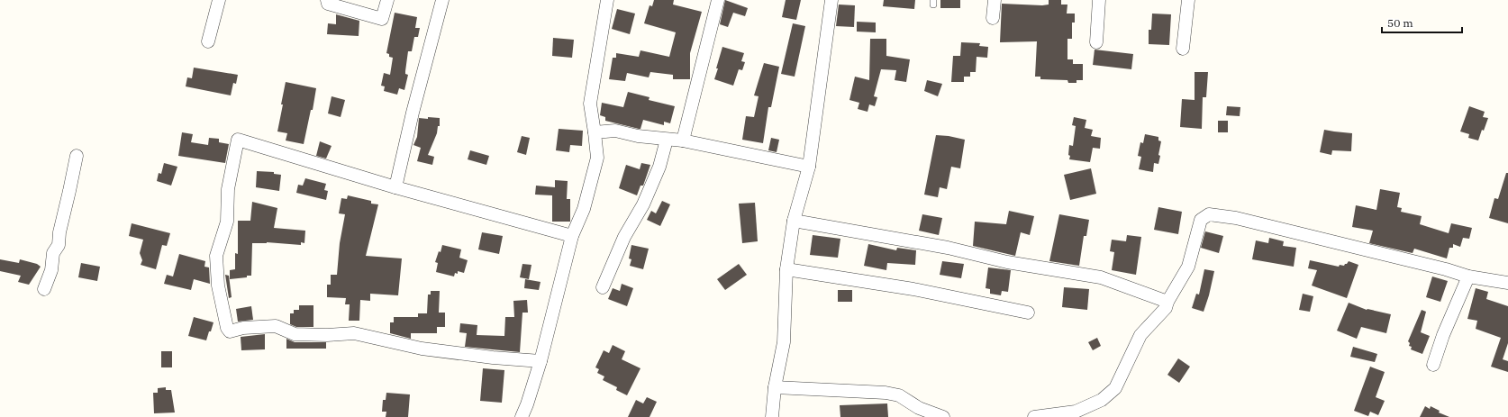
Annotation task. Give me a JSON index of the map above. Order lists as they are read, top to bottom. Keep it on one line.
{"scale_bar":"50 m"}
